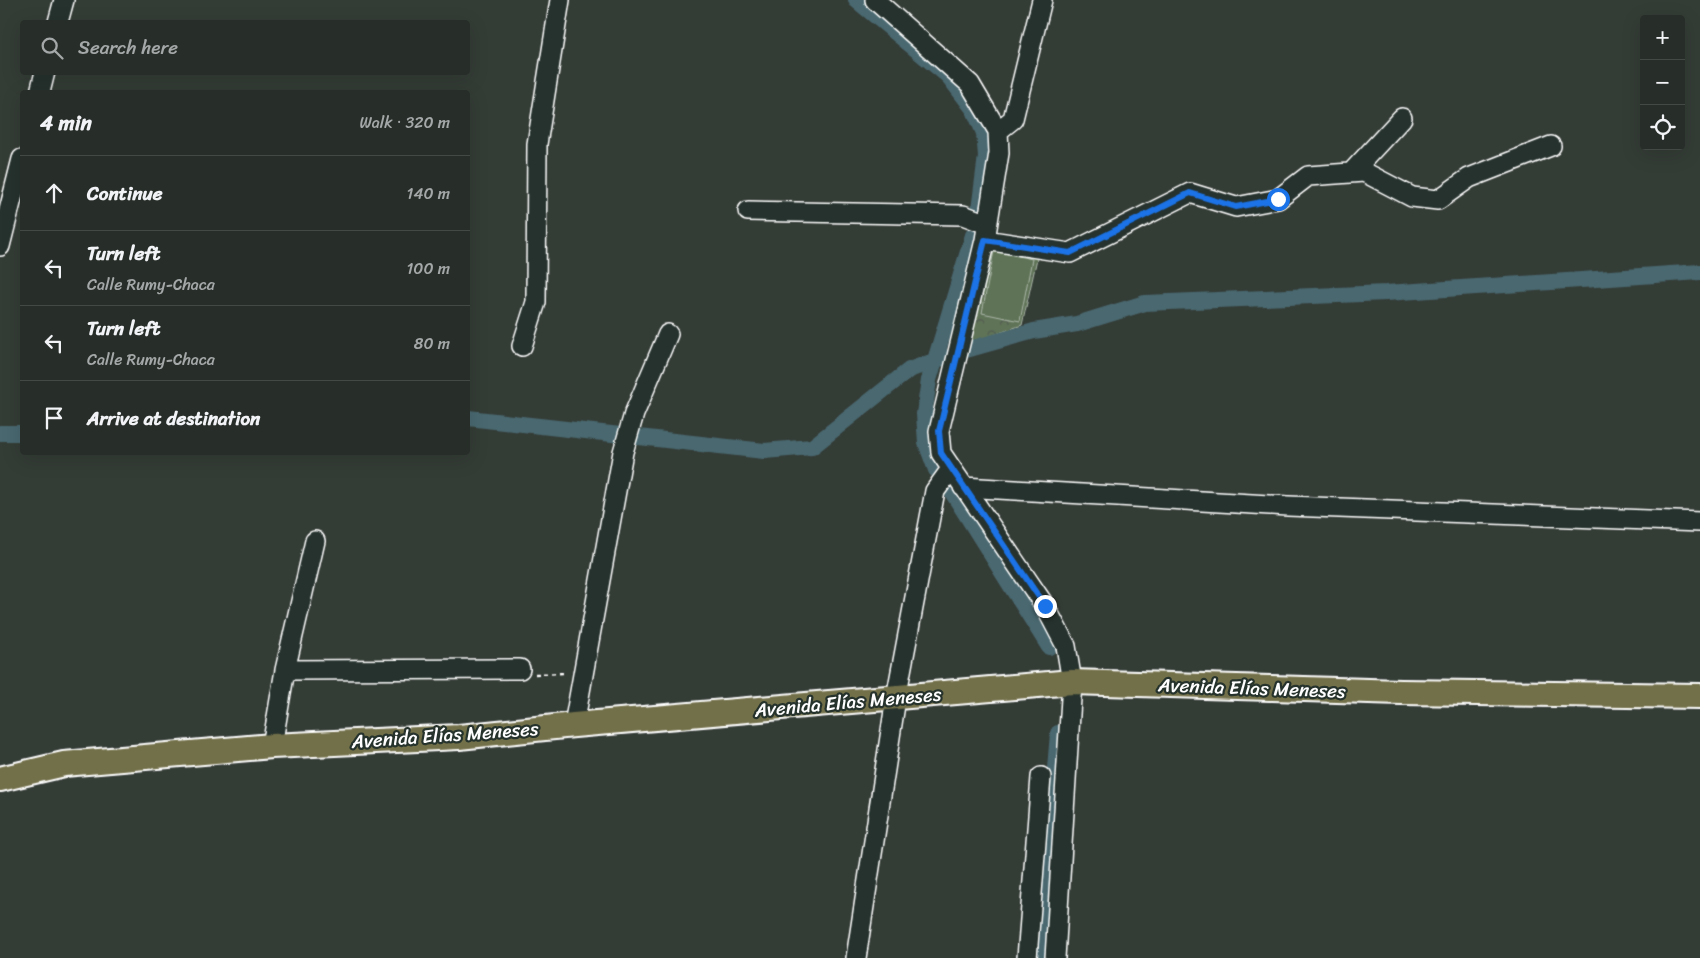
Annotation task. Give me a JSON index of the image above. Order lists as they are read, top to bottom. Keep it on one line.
{"streets":{"main road":["Avenida Elías Meneses"]},"page":{"map_buttons":["+","−"],"search":"Search here","heading":["4 min","Walk · 320 m"],"list":[["Continue","140 m"],["Turn left","Calle Rumy-Chaca","100 m"],["Turn left","Calle Rumy-Chaca","80 m"],"Arrive at destination"]}}
